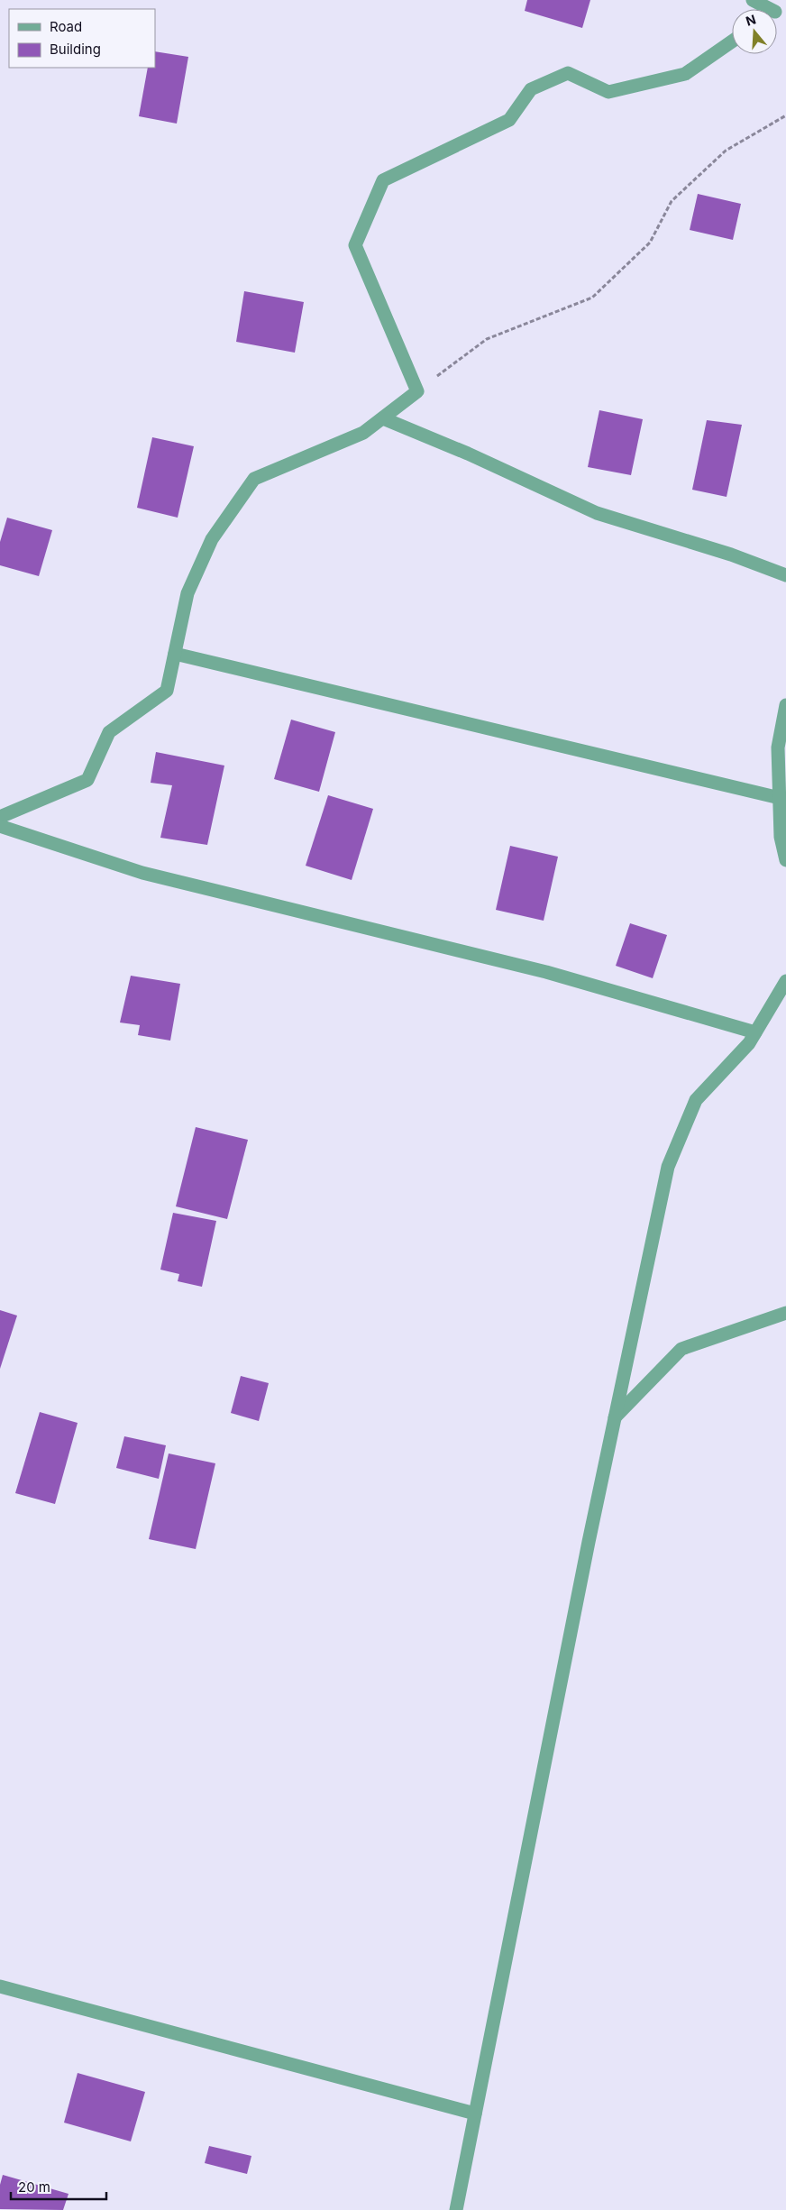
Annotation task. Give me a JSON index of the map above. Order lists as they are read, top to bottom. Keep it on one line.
{"legend":["Road","Building"],"scale_bar":"20 m","north":"top"}
